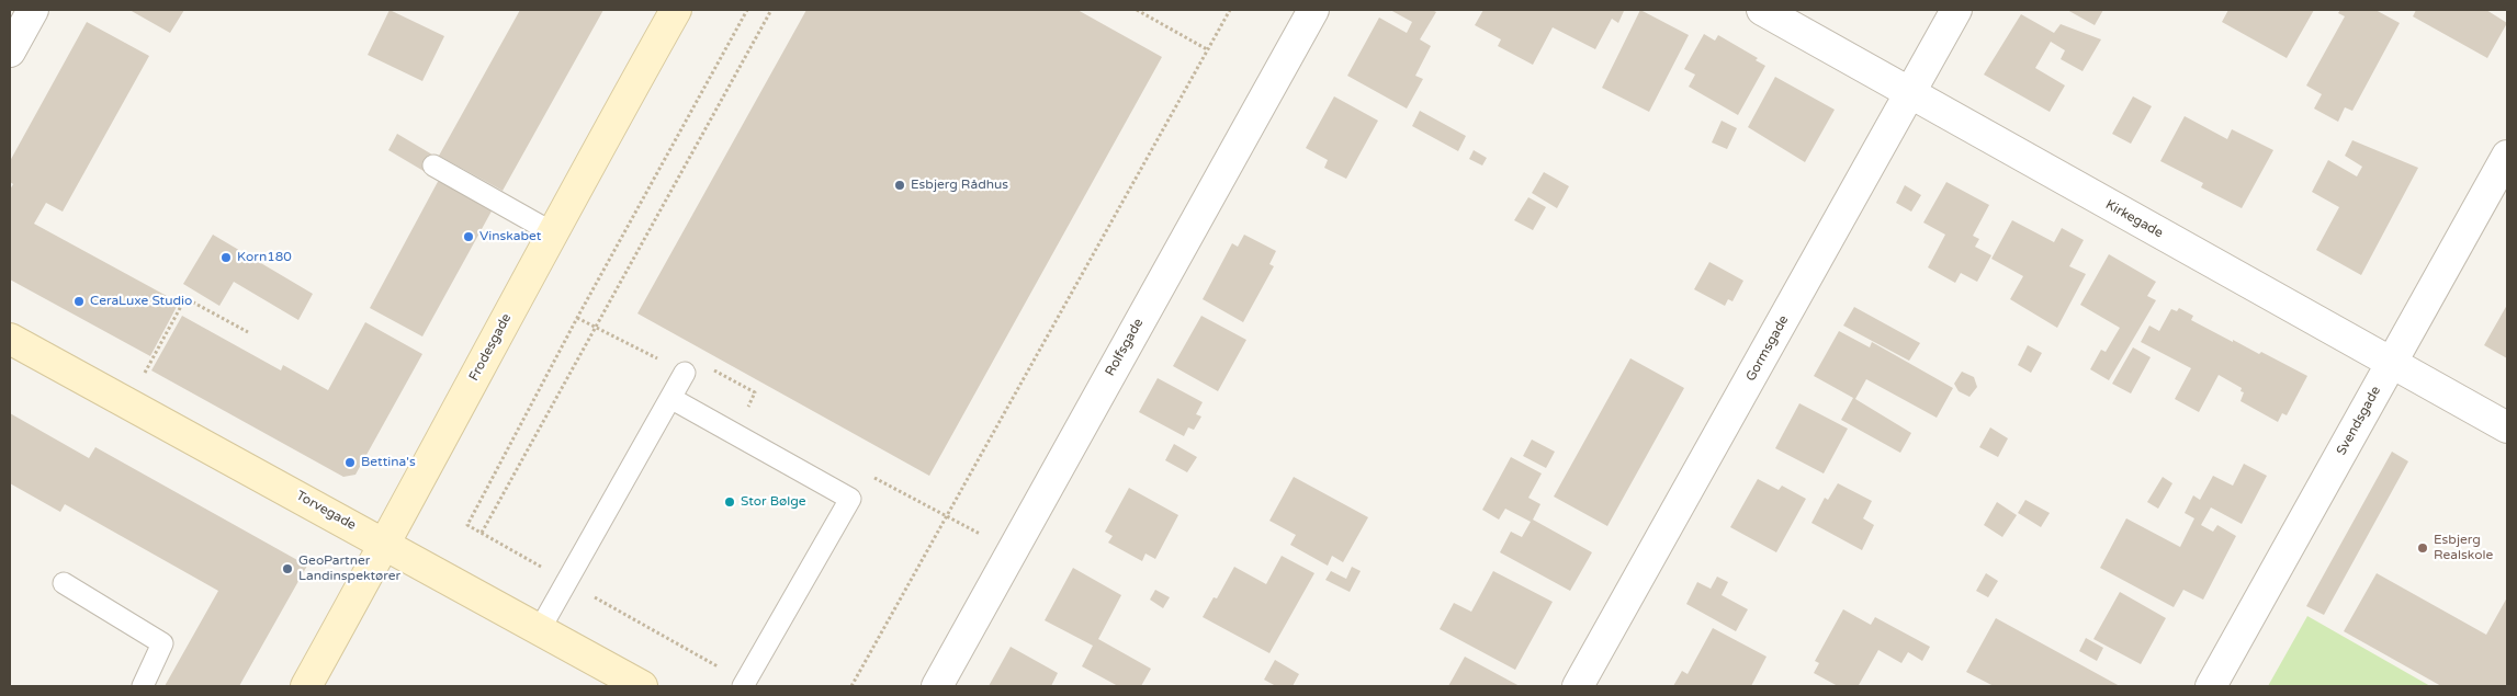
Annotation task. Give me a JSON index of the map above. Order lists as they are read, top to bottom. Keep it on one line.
{"streets":{"main road":["Frodesgade","Torvegade"],"street":["Kirkegade","Rolfsgade","Gormsgade","Svendsgade"]},"crossings":[["Kirkegade","Gormsgade"],["Kirkegade","Svendsgade"],["Frodesgade","Torvegade"]],"places":["Esbjerg Rådhus","Vinskabet","Korn180","CeraLuxe Studio","Bettina's","Stor Bølge","Esbjerg Realskole","GeoPartner Landinspektører"]}
